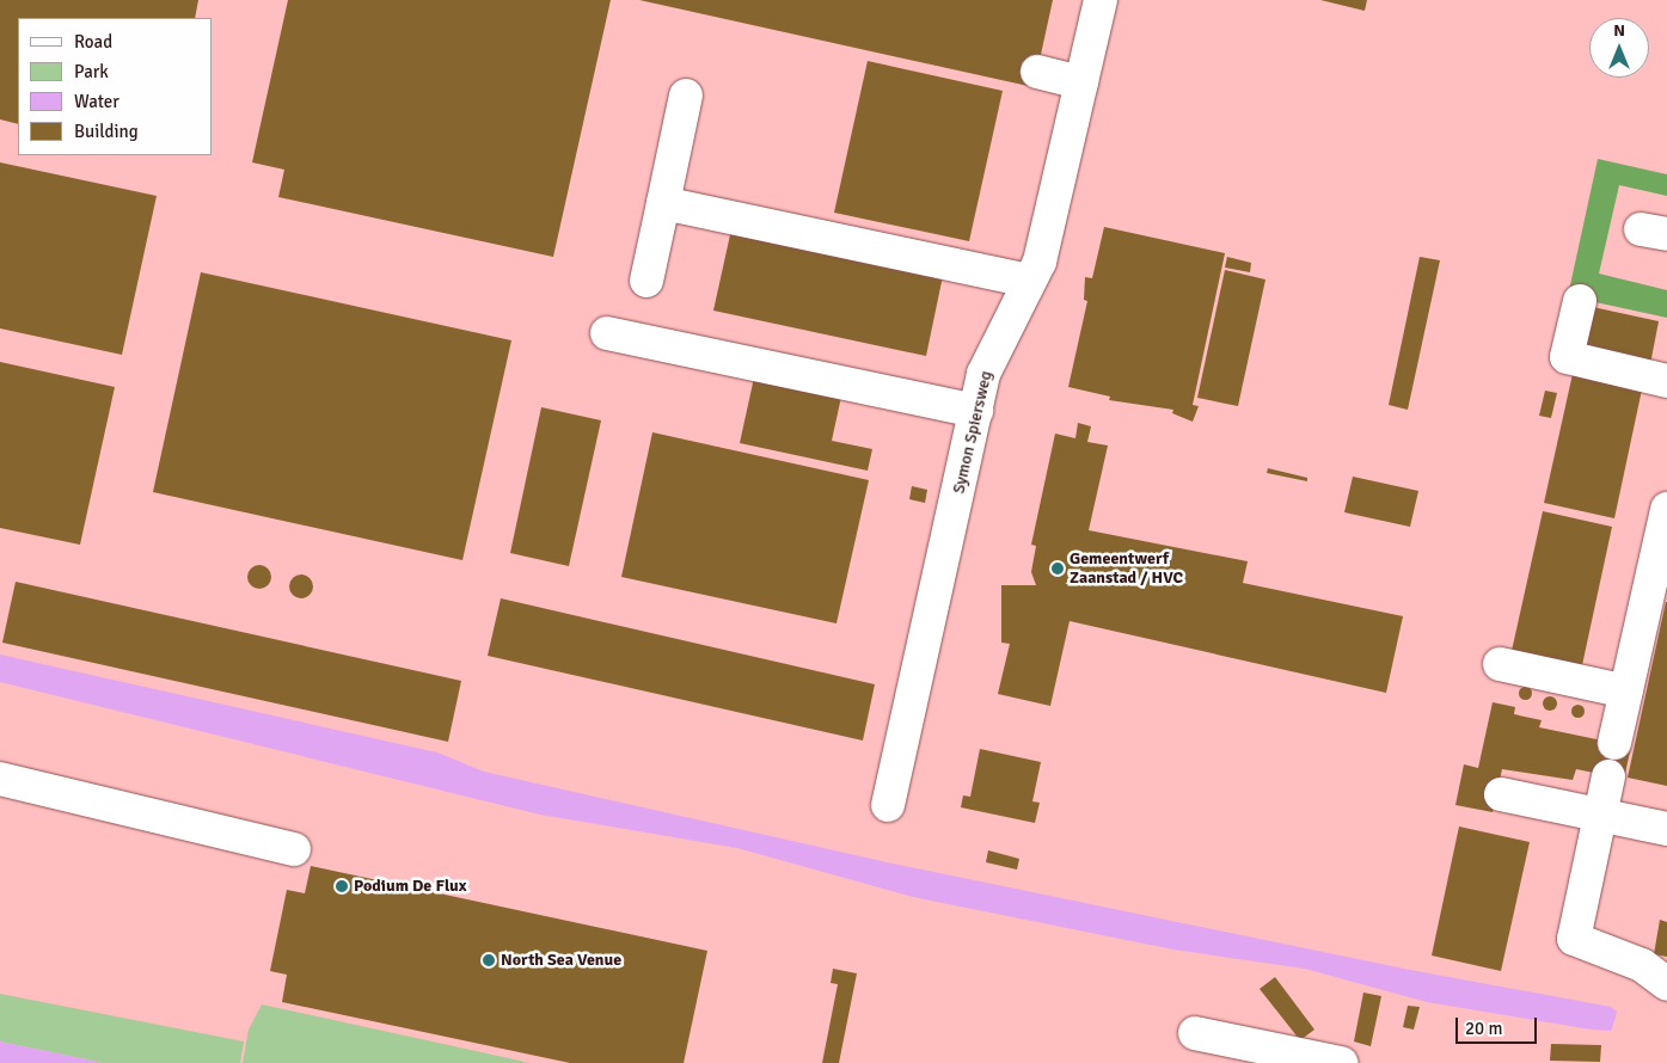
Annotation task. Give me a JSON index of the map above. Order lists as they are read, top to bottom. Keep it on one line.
{"streets":{"street":["Symon Spiersweg"]},"places":["Gemeentwerf Zaanstad / HVC","Podium De Flux","North Sea Venue"],"legend":["Road","Park","Water","Building"],"scale_bar":"20 m","north":"top"}
